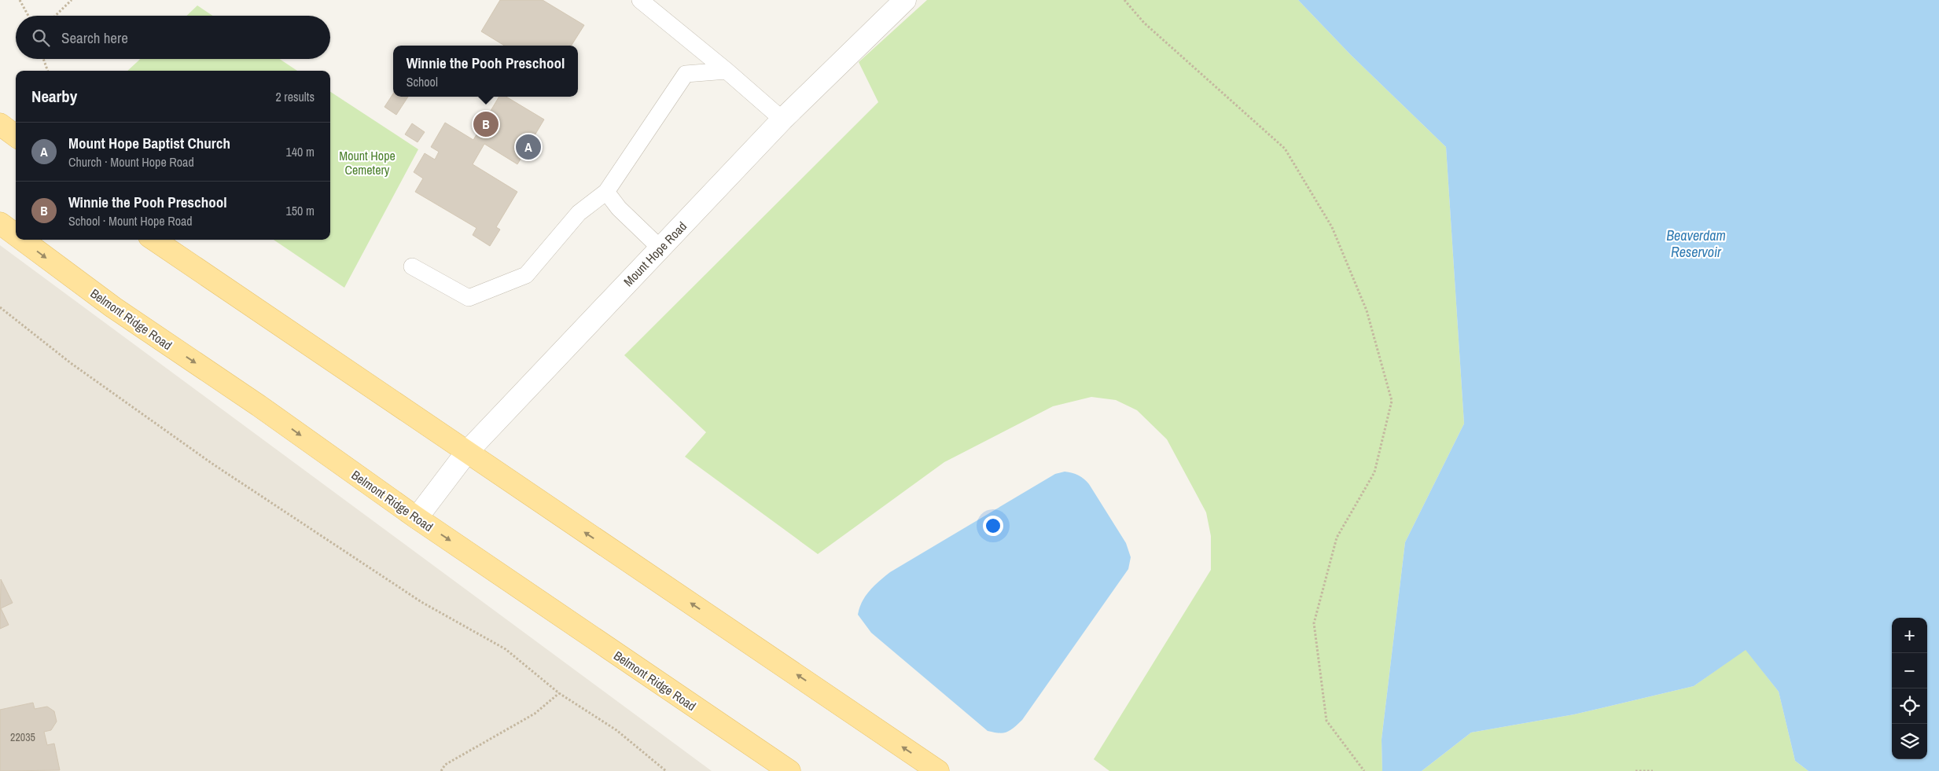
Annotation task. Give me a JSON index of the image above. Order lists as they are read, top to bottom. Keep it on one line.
{"streets":{"main road":["Belmont Ridge Road"],"street":["Mount Hope Road"]},"crossings":[["Mount Hope Road","Belmont Ridge Road"]],"water":["Beaverdam Reservoir"],"parks":["Mount Hope Cemetery"],"house_numbers":["22035"],"page":{"search":"Search here","popup":["Winnie the Pooh Preschool","School"],"heading":["Nearby","2 results"],"pins":["B","A"],"list":[{"mark":"A","name":"Mount Hope Baptist Church","note":"Church · Mount Hope Road","value":"140 m"},{"mark":"B","name":"Winnie the Pooh Preschool","note":"School · Mount Hope Road","value":"150 m"}],"map_buttons":["+","−"]}}
